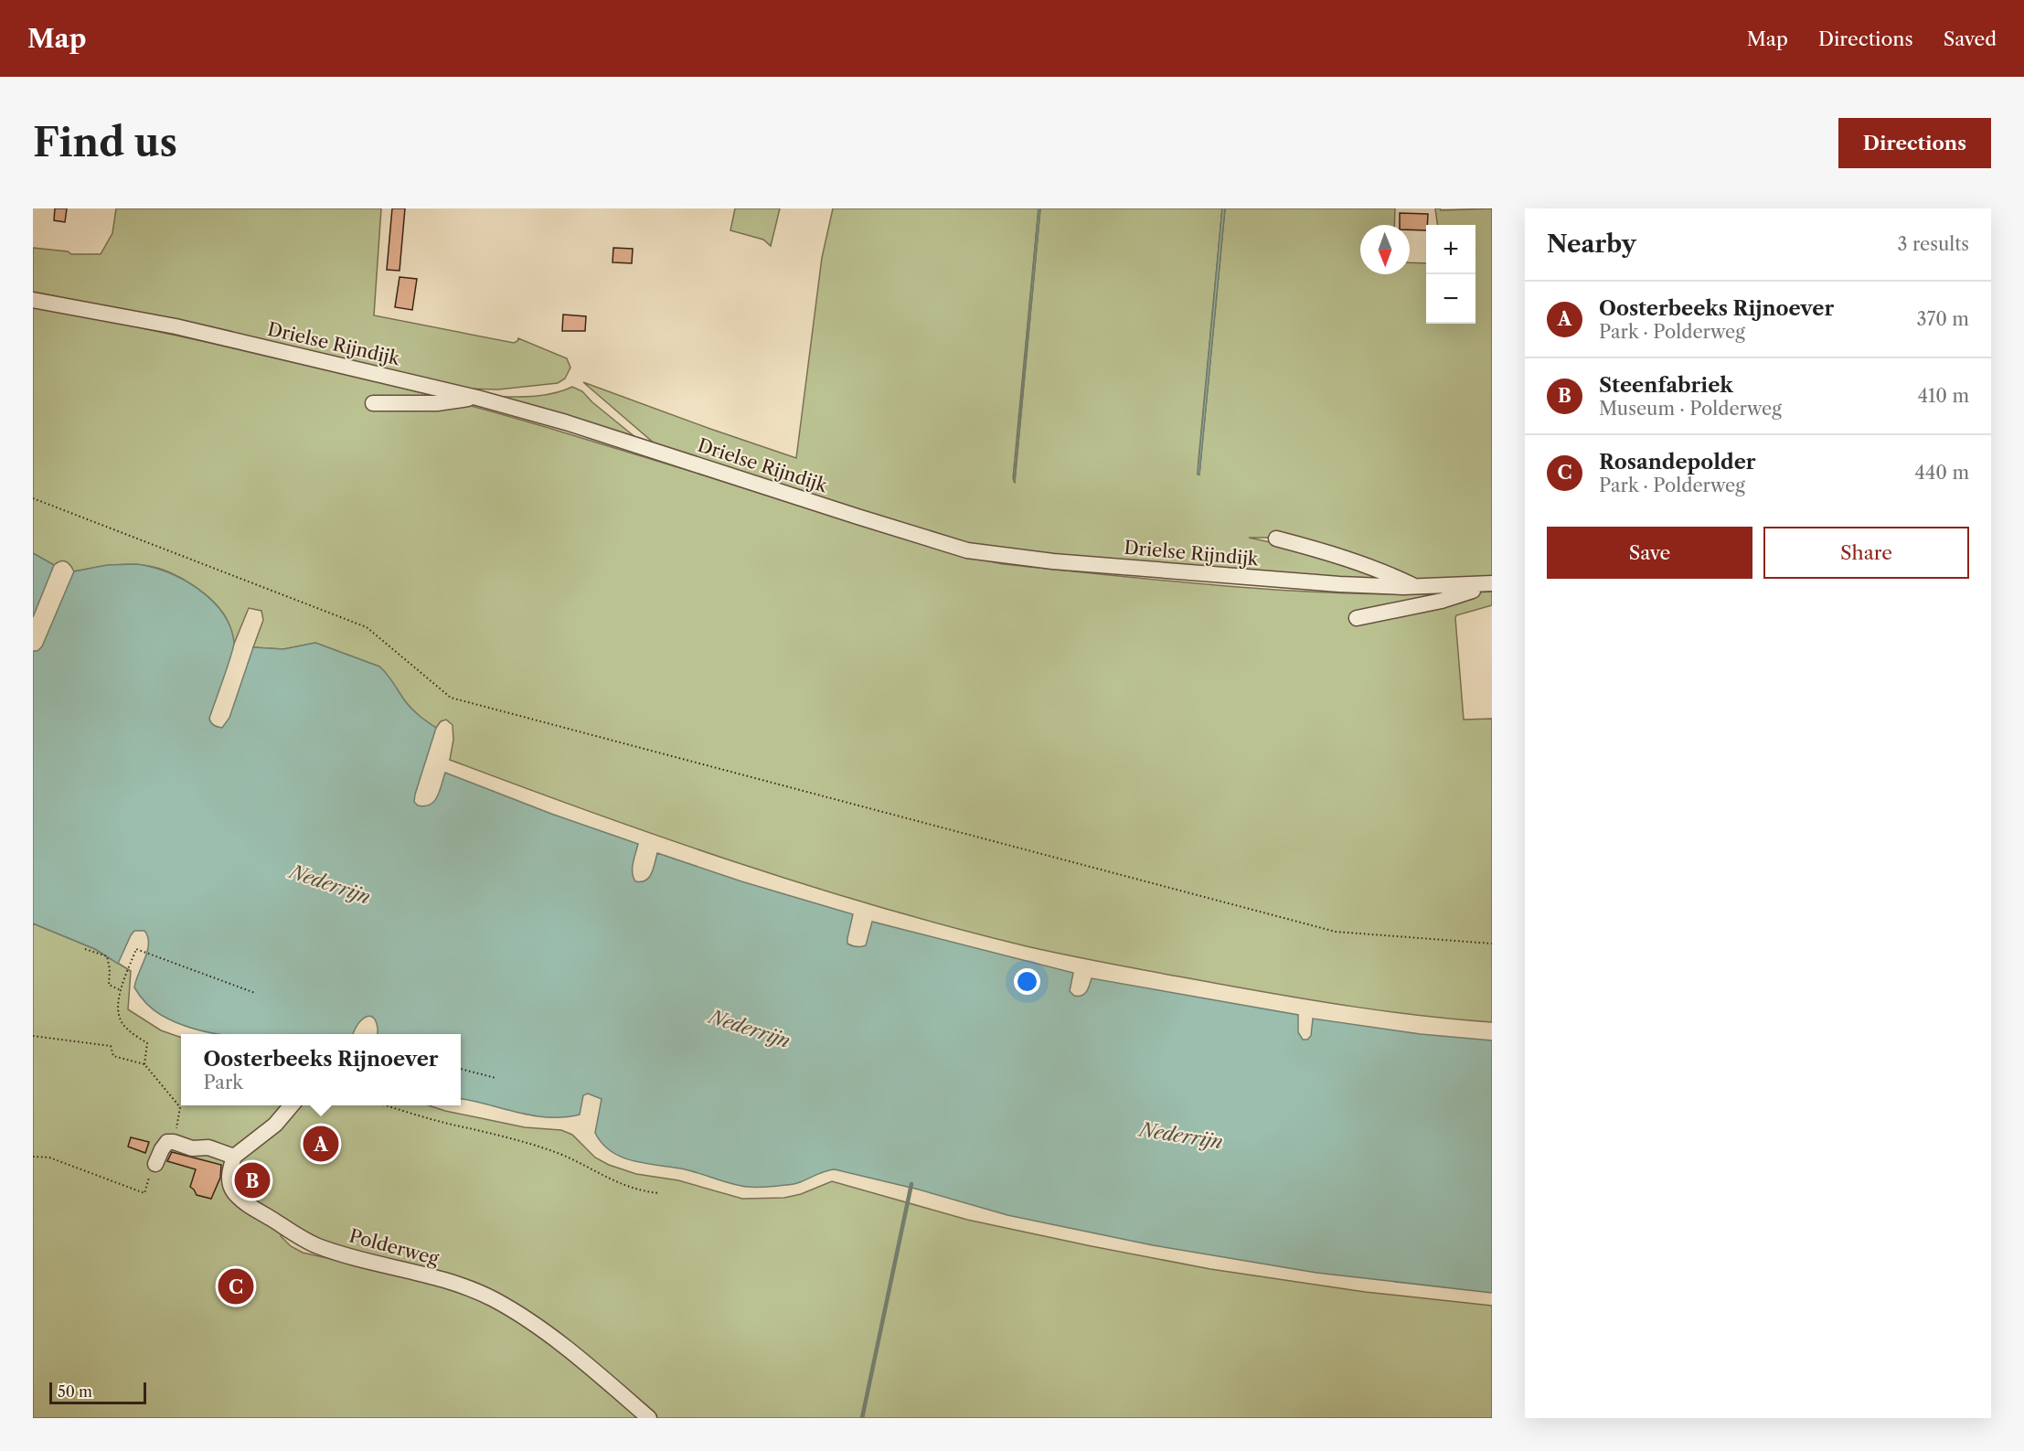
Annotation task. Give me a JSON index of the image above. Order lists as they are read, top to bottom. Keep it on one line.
{"streets":{"street":["Drielse Rijndijk","Polderweg"]},"water":["Nederrijn"],"scale_bar":"50 m","north":"bottom","page":{"header":"Map","nav":["Map","Directions","Saved"],"buttons":["Directions",["Save","Share"]],"title":"Find us","heading":["Nearby","3 results"],"map_buttons":["+","−"],"list":[{"mark":"A","name":"Oosterbeeks Rijnoever","note":"Park · Polderweg","value":"370 m"},{"mark":"B","name":"Steenfabriek","note":"Museum · Polderweg","value":"410 m"},{"mark":"C","name":"Rosandepolder","note":"Park · Polderweg","value":"440 m"}],"popup":["Oosterbeeks Rijnoever","Park"],"pins":["A","B","C"],"scale":"50 m"}}
